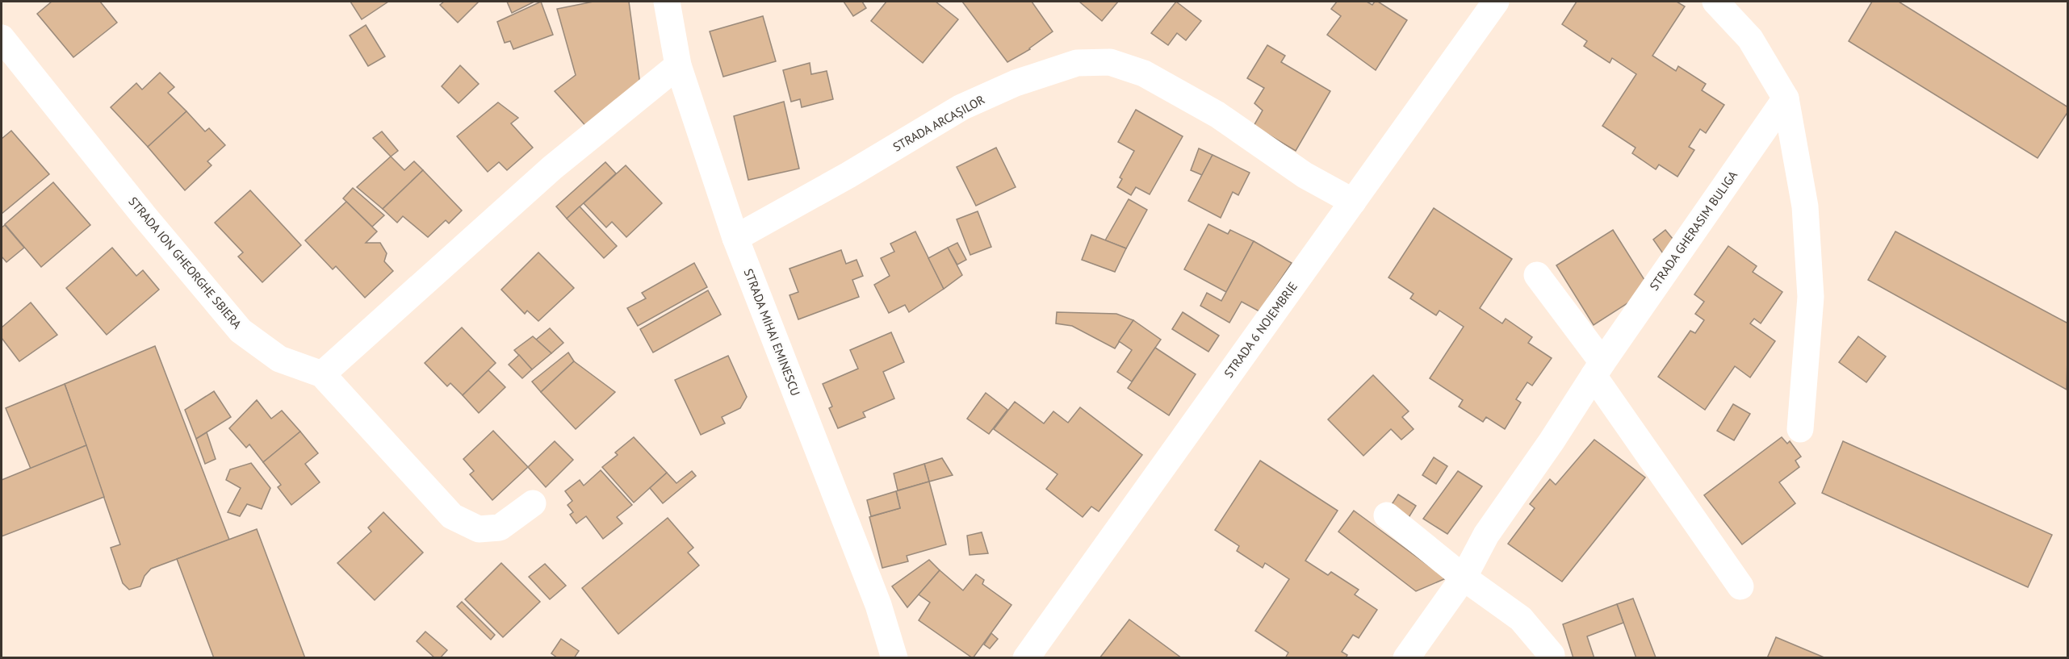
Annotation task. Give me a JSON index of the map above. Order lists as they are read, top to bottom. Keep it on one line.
{"streets":{"street":["STRADA ARCAȘILOR","STRADA GHERASIM BULIGA","STRADA ION GHEORGHE SBIERA","STRADA 6 NOIEMBRIE","STRADA MIHAI EMINESCU"]},"crossings":[["STRADA ARCAȘILOR","STRADA 6 NOIEMBRIE"],["STRADA ARCAȘILOR","STRADA MIHAI EMINESCU"]]}
